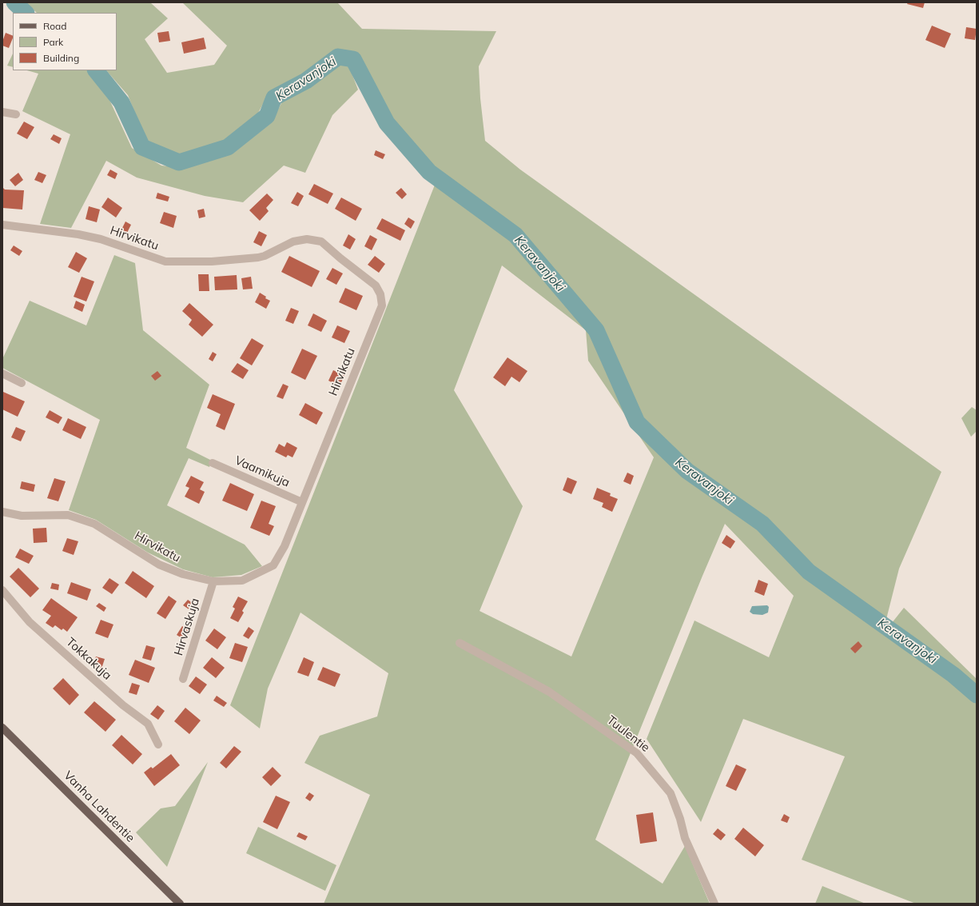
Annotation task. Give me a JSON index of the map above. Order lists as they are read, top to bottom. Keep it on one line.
{"streets":{"main road":["Vanha Lahdentie"],"street":["Hirvikatu","Vaamikuja","Hirvaskuja","Tokkakuja","Tuulentie"]},"crossings":[["Hirvikatu","Vaamikuja"],["Hirvikatu","Hirvaskuja"]],"water":["Keravanjoki"],"legend":["Road","Park","Building"]}
